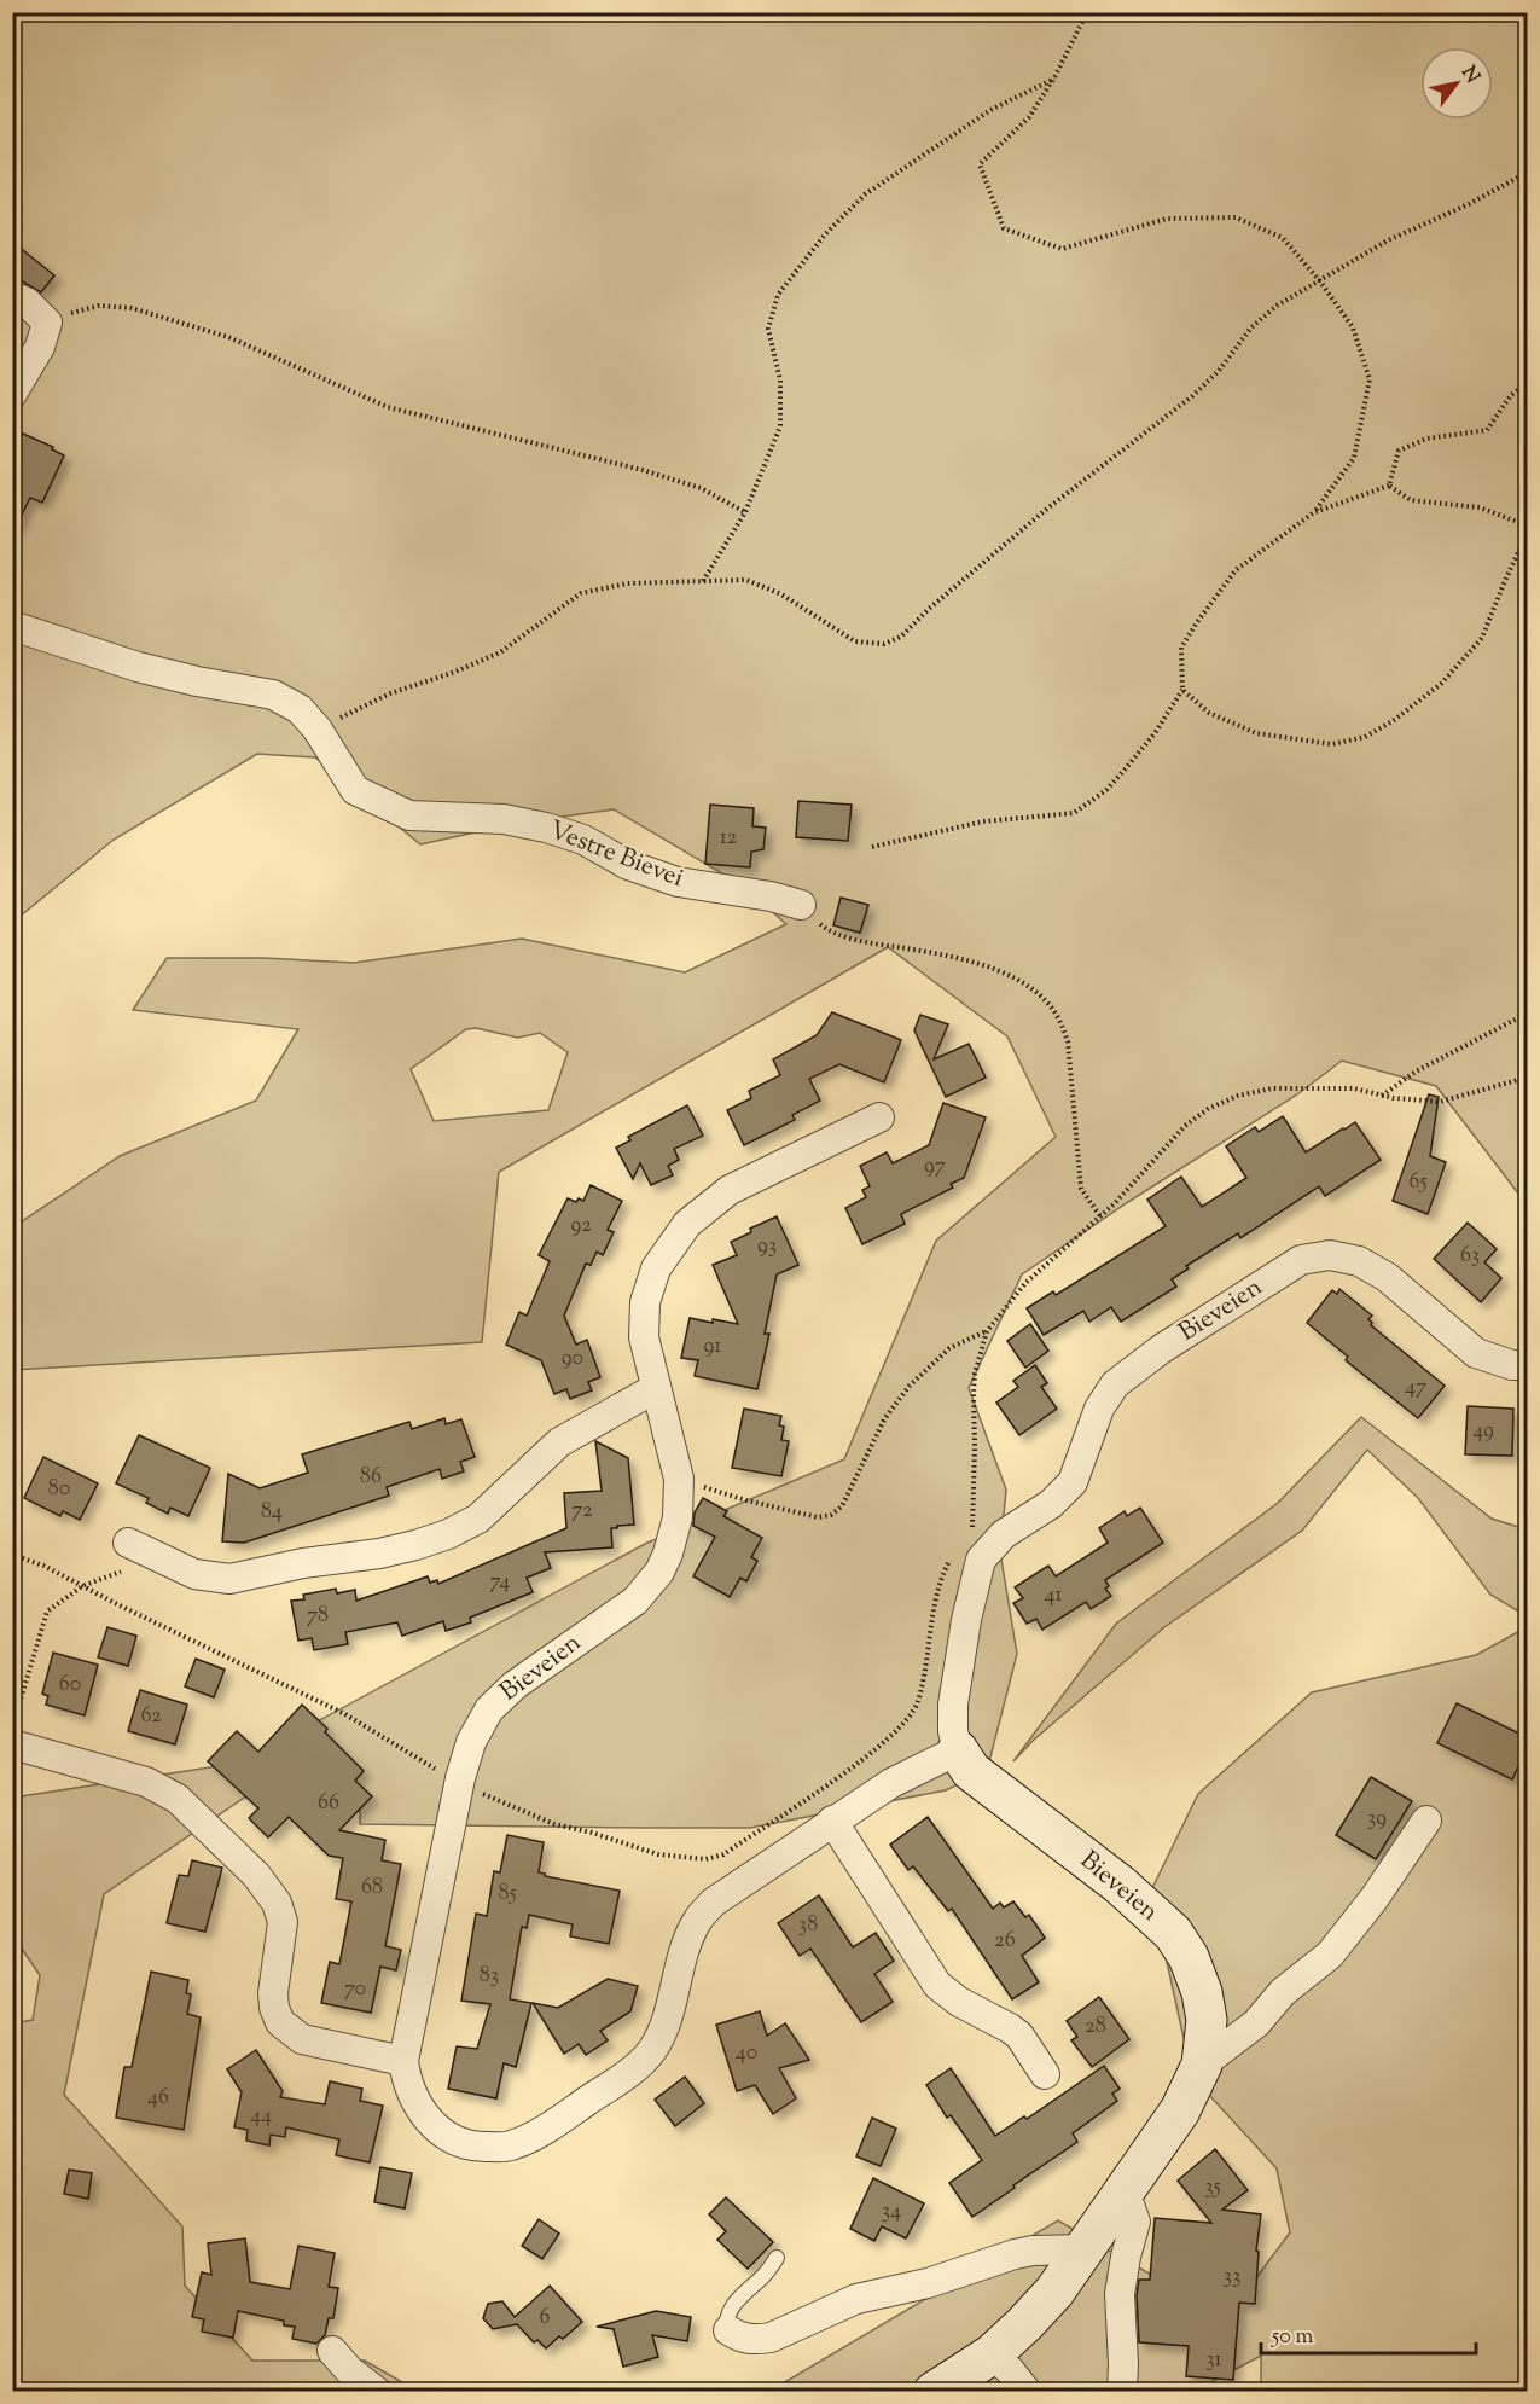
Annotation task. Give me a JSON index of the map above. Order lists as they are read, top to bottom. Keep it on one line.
{"streets":{"street":["Vestre Bievei","Bieveien"]},"house_numbers":["12","97","65","92","93","63","91","90","47","49","86","80","72","84","74","41","78","60","62","66","39","68","85","38","26","83","70","28","40","46","44","35","34","33","6","31"],"scale_bar":"50 m","north":"top right"}
